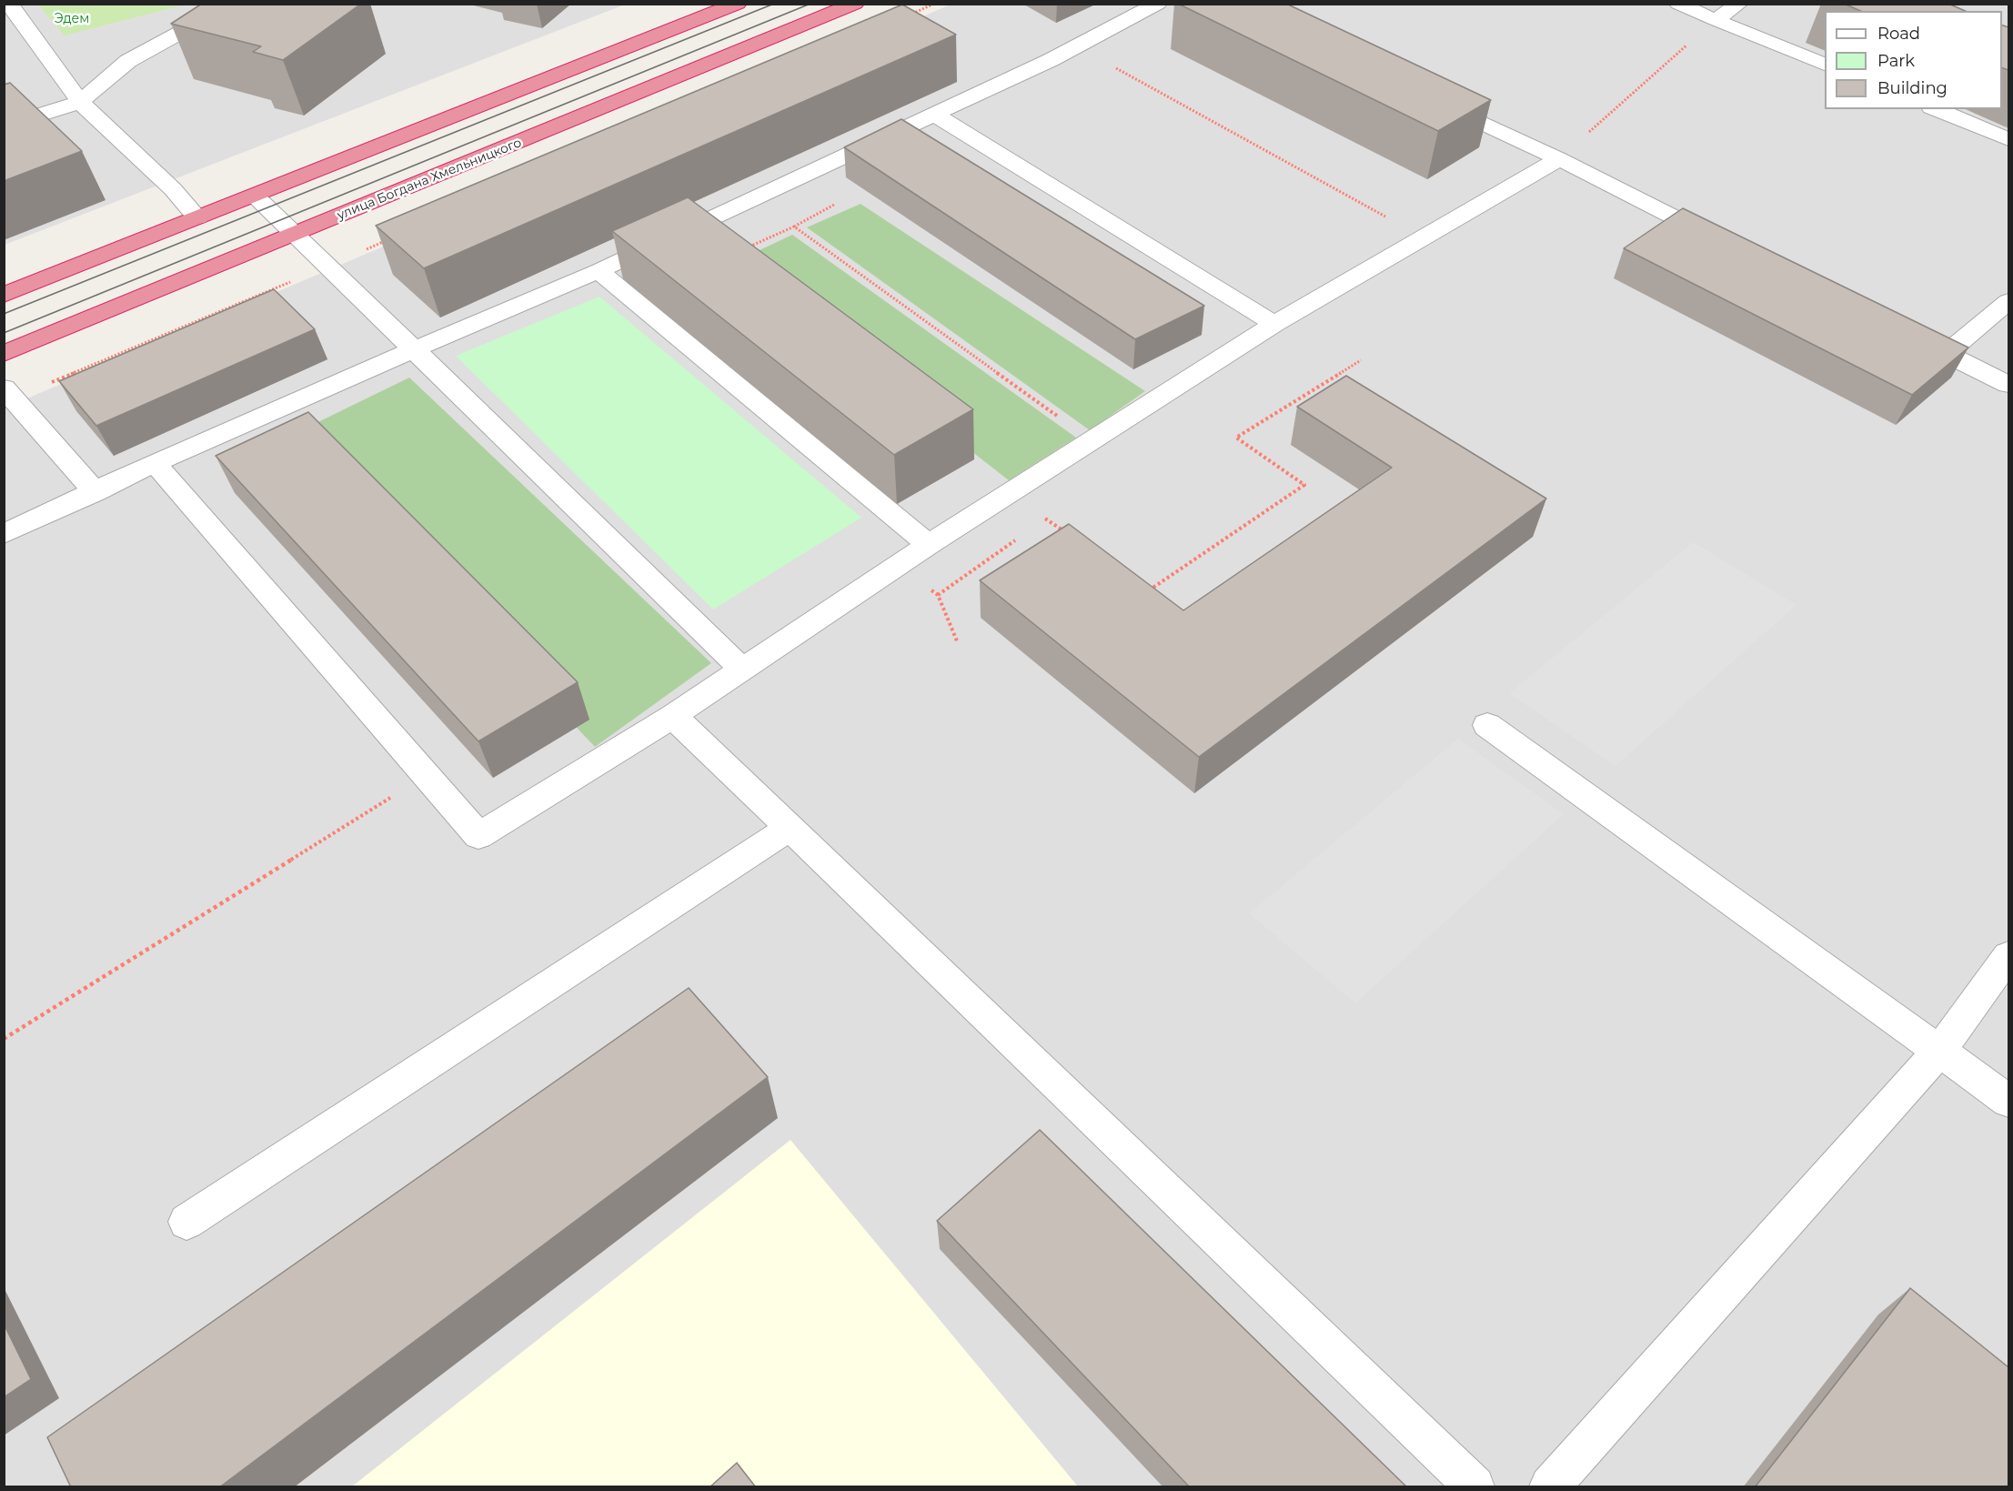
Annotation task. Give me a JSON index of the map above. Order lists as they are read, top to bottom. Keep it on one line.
{"streets":{"highway":["улица Богдана Хмельницкого"]},"parks":["Эдем"],"legend":["Road","Park","Building"]}
